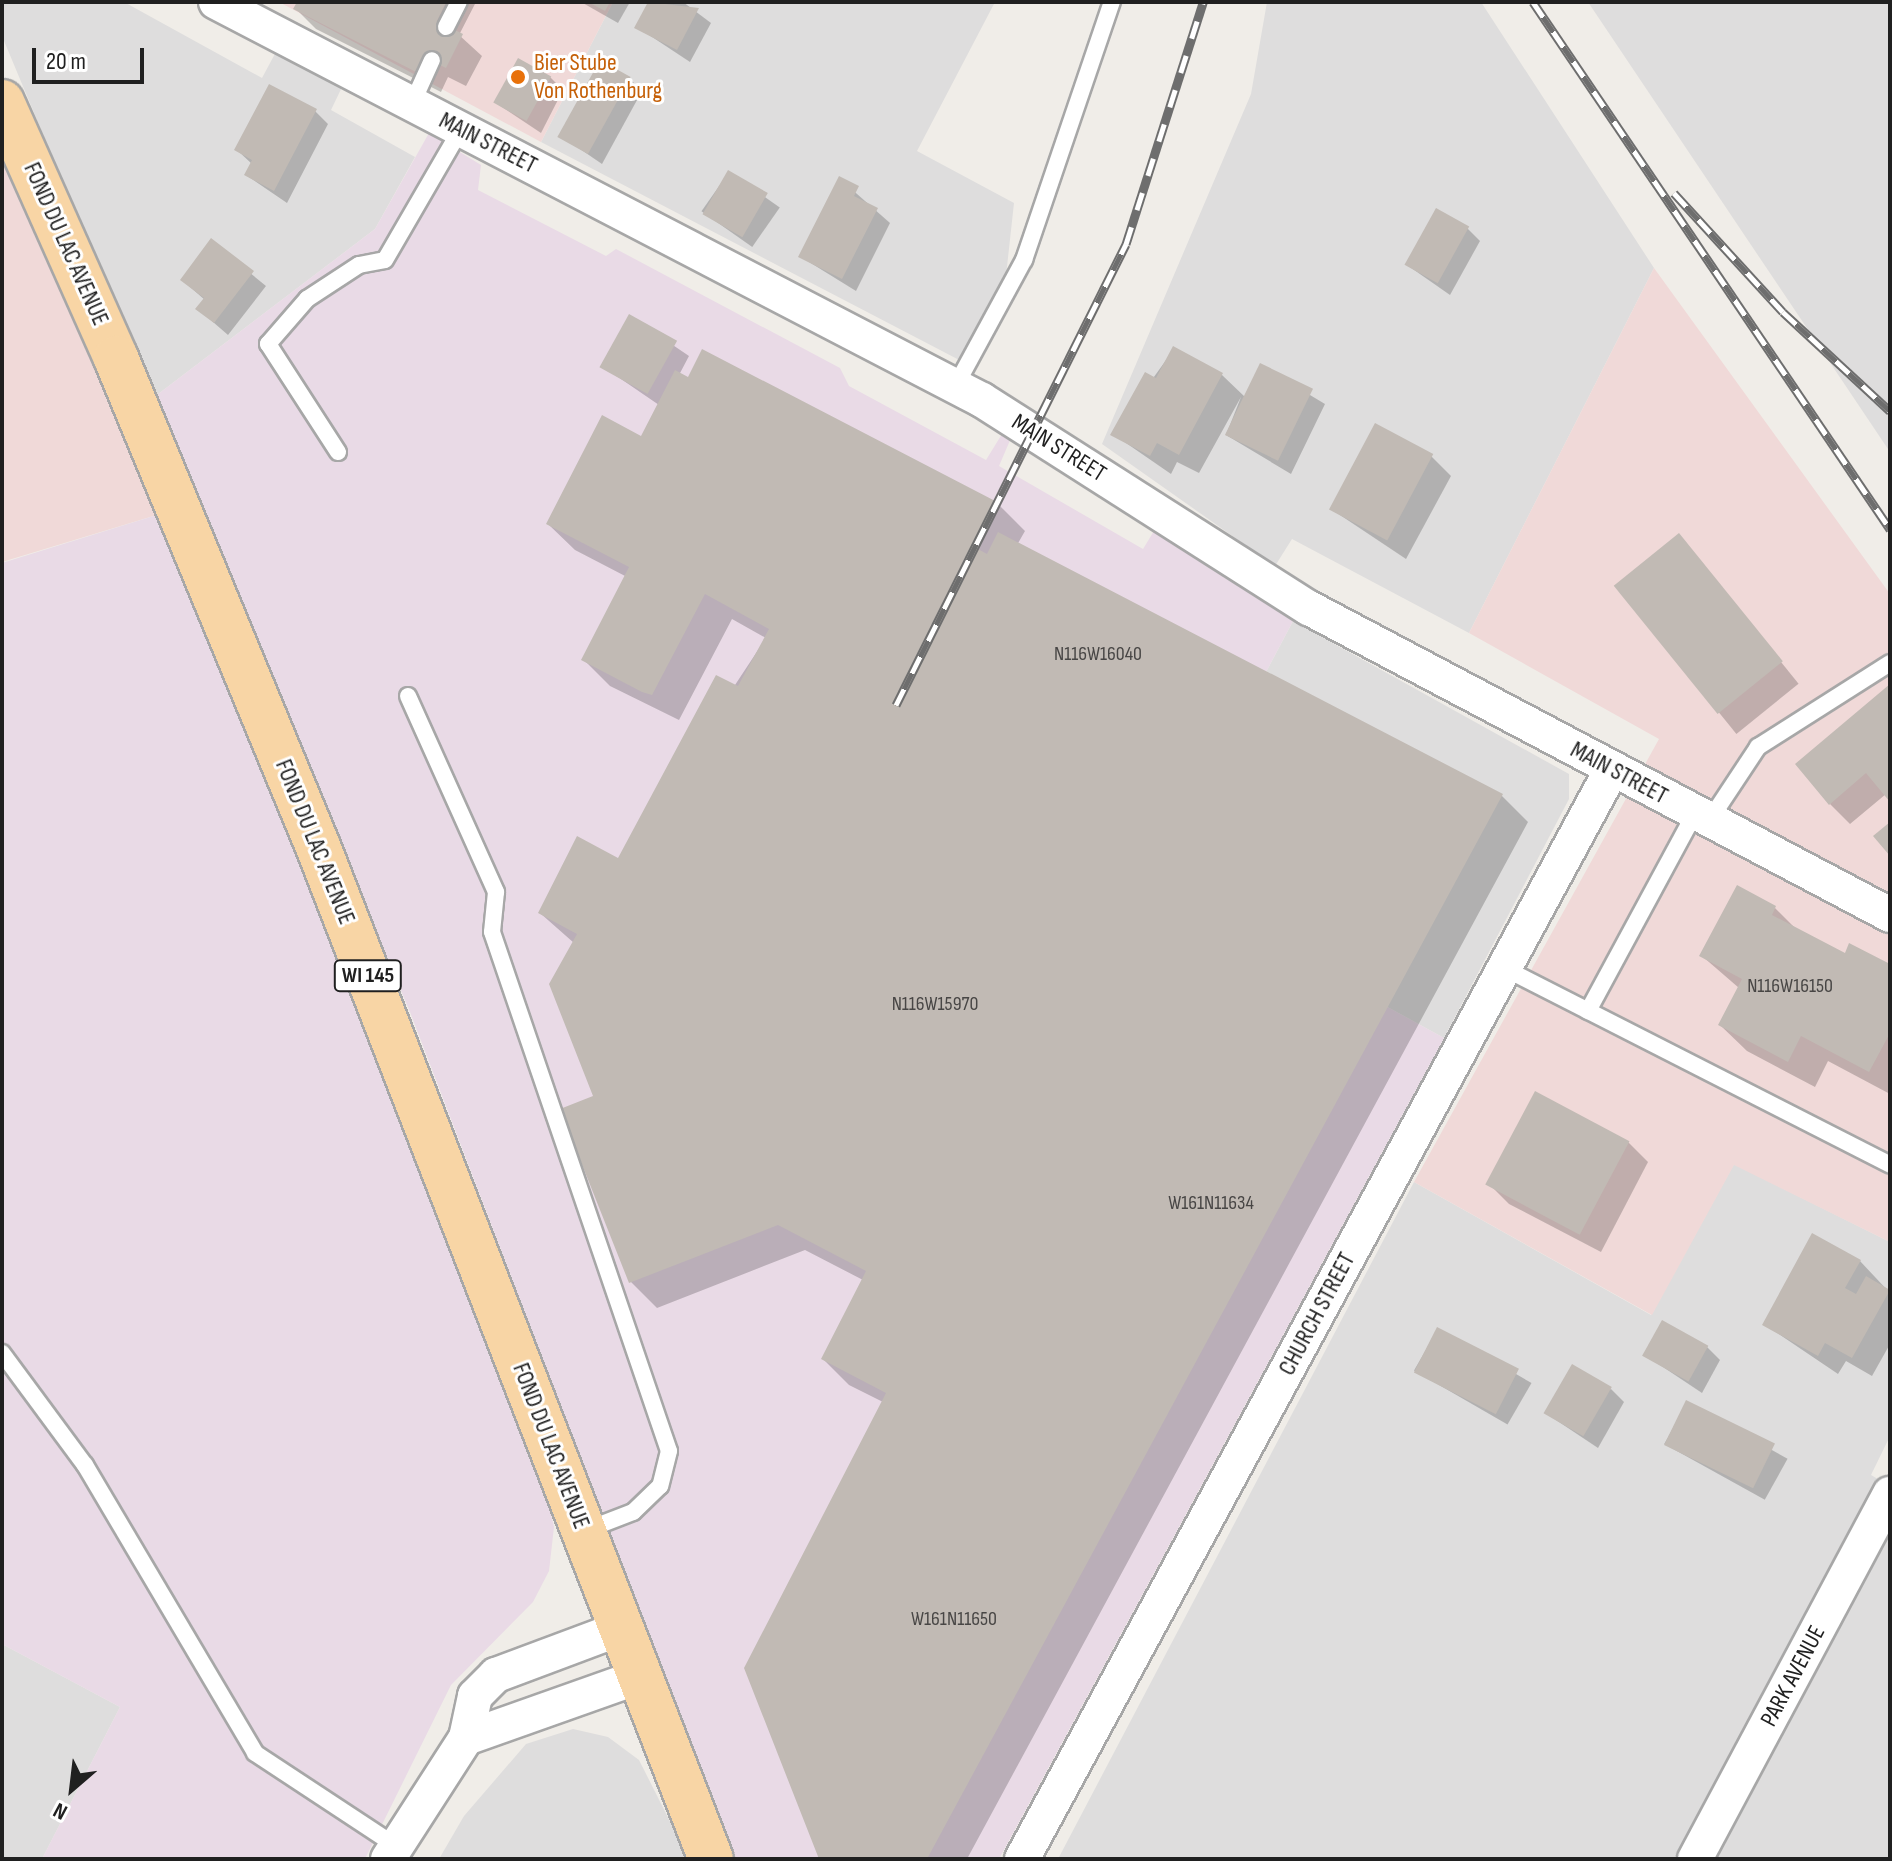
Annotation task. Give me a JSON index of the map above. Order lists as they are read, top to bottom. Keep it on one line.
{"streets":{"main road":["FOND DU LAC AVENUE","WI 145"],"street":["MAIN STREET","CHURCH STREET","PARK AVENUE"]},"crossings":[["MAIN STREET","CHURCH STREET"]],"places":["Bier Stube Von Rothenburg"],"house_numbers":["N116W16040","N116W16150","N116W15970","W161N11634","W161N11650"],"scale_bar":"20 m","north":"bottom left"}
